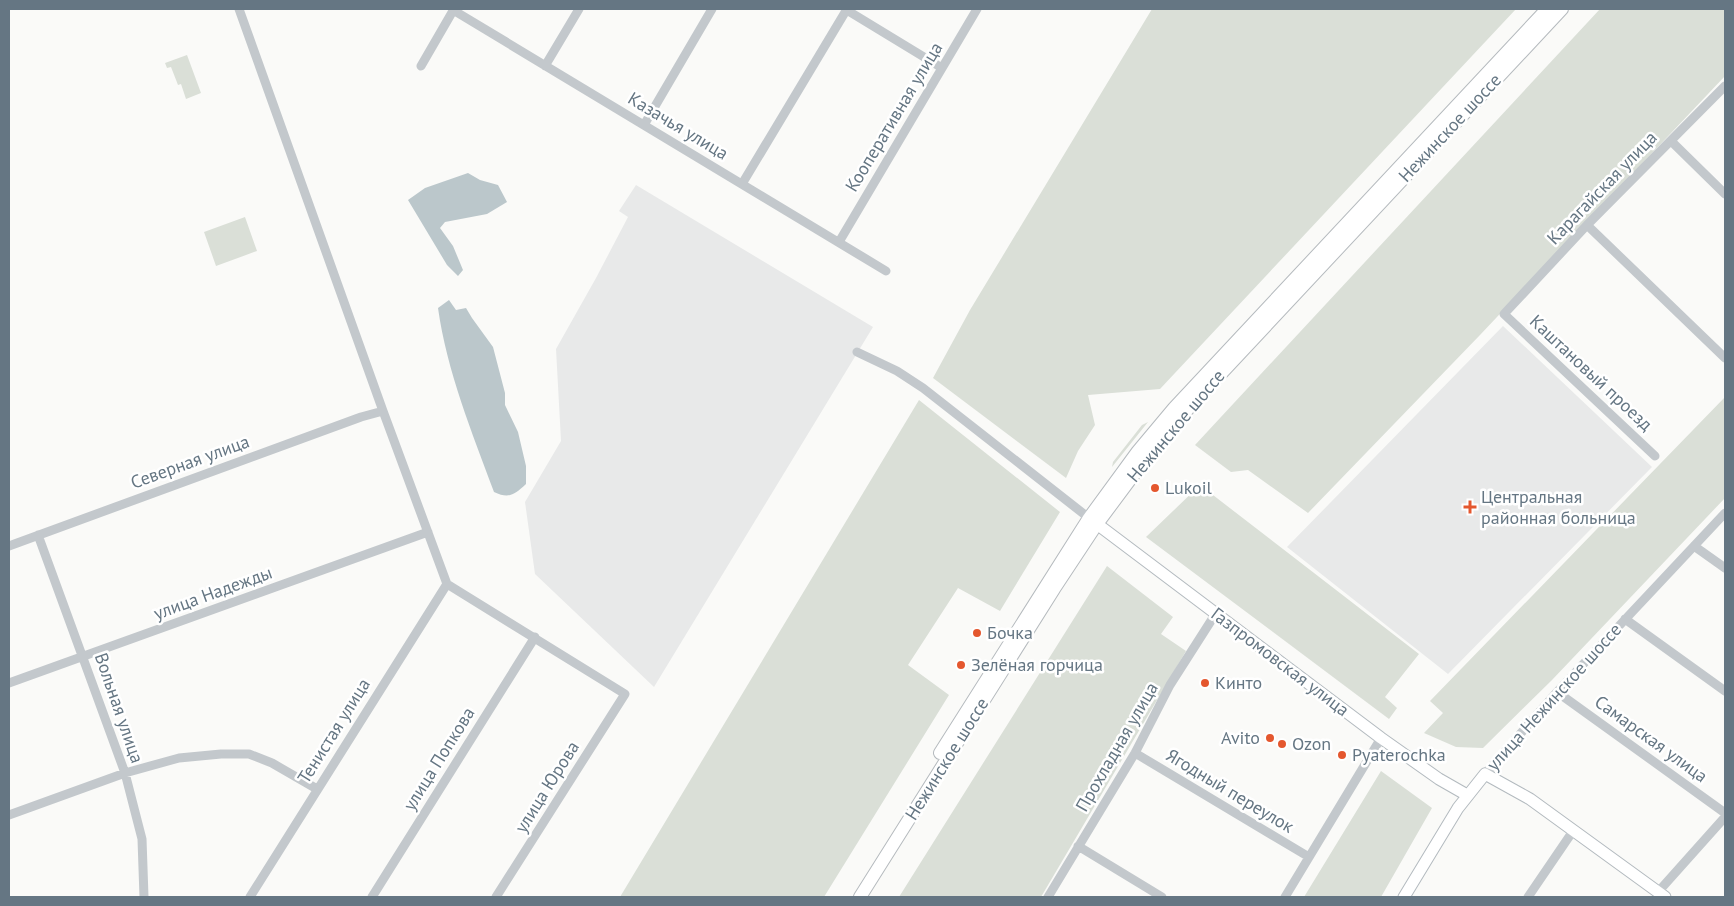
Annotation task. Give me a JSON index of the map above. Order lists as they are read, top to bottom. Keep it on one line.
{"streets":{"main road":["Нежинское шоссе","Газпромовская улица","улица Нежинское шоссе"],"street":["Кооперативная улица","Казачья улица","Карагайская улица","Каштановый проезд","Северная улица","улица Надежды","Вольная улица","Тенистая улица","Самарская улица","Прохладная улица","улица Попкова","улица Юрова","Ягодный переулок"]},"crossings":[["Кооперативная улица","Казачья улица"],["Нежинское шоссе","Газпромовская улица"],["Карагайская улица","Каштановый проезд"],["Северная улица","Вольная улица"],["улица Надежды","Вольная улица"],["Газпромовская улица","улица Нежинское шоссе"],["Газпромовская улица","Прохладная улица"],["улица Нежинское шоссе","Самарская улица"],["Прохладная улица","Ягодный переулок"],["улица Попкова","улица Юрова"]],"places":{"other":["Lukoil","Бочка","Зелёная горчица","Кинто","Avito","Ozon","Pyaterochka"],"health":["Центральная районная больница"]}}
